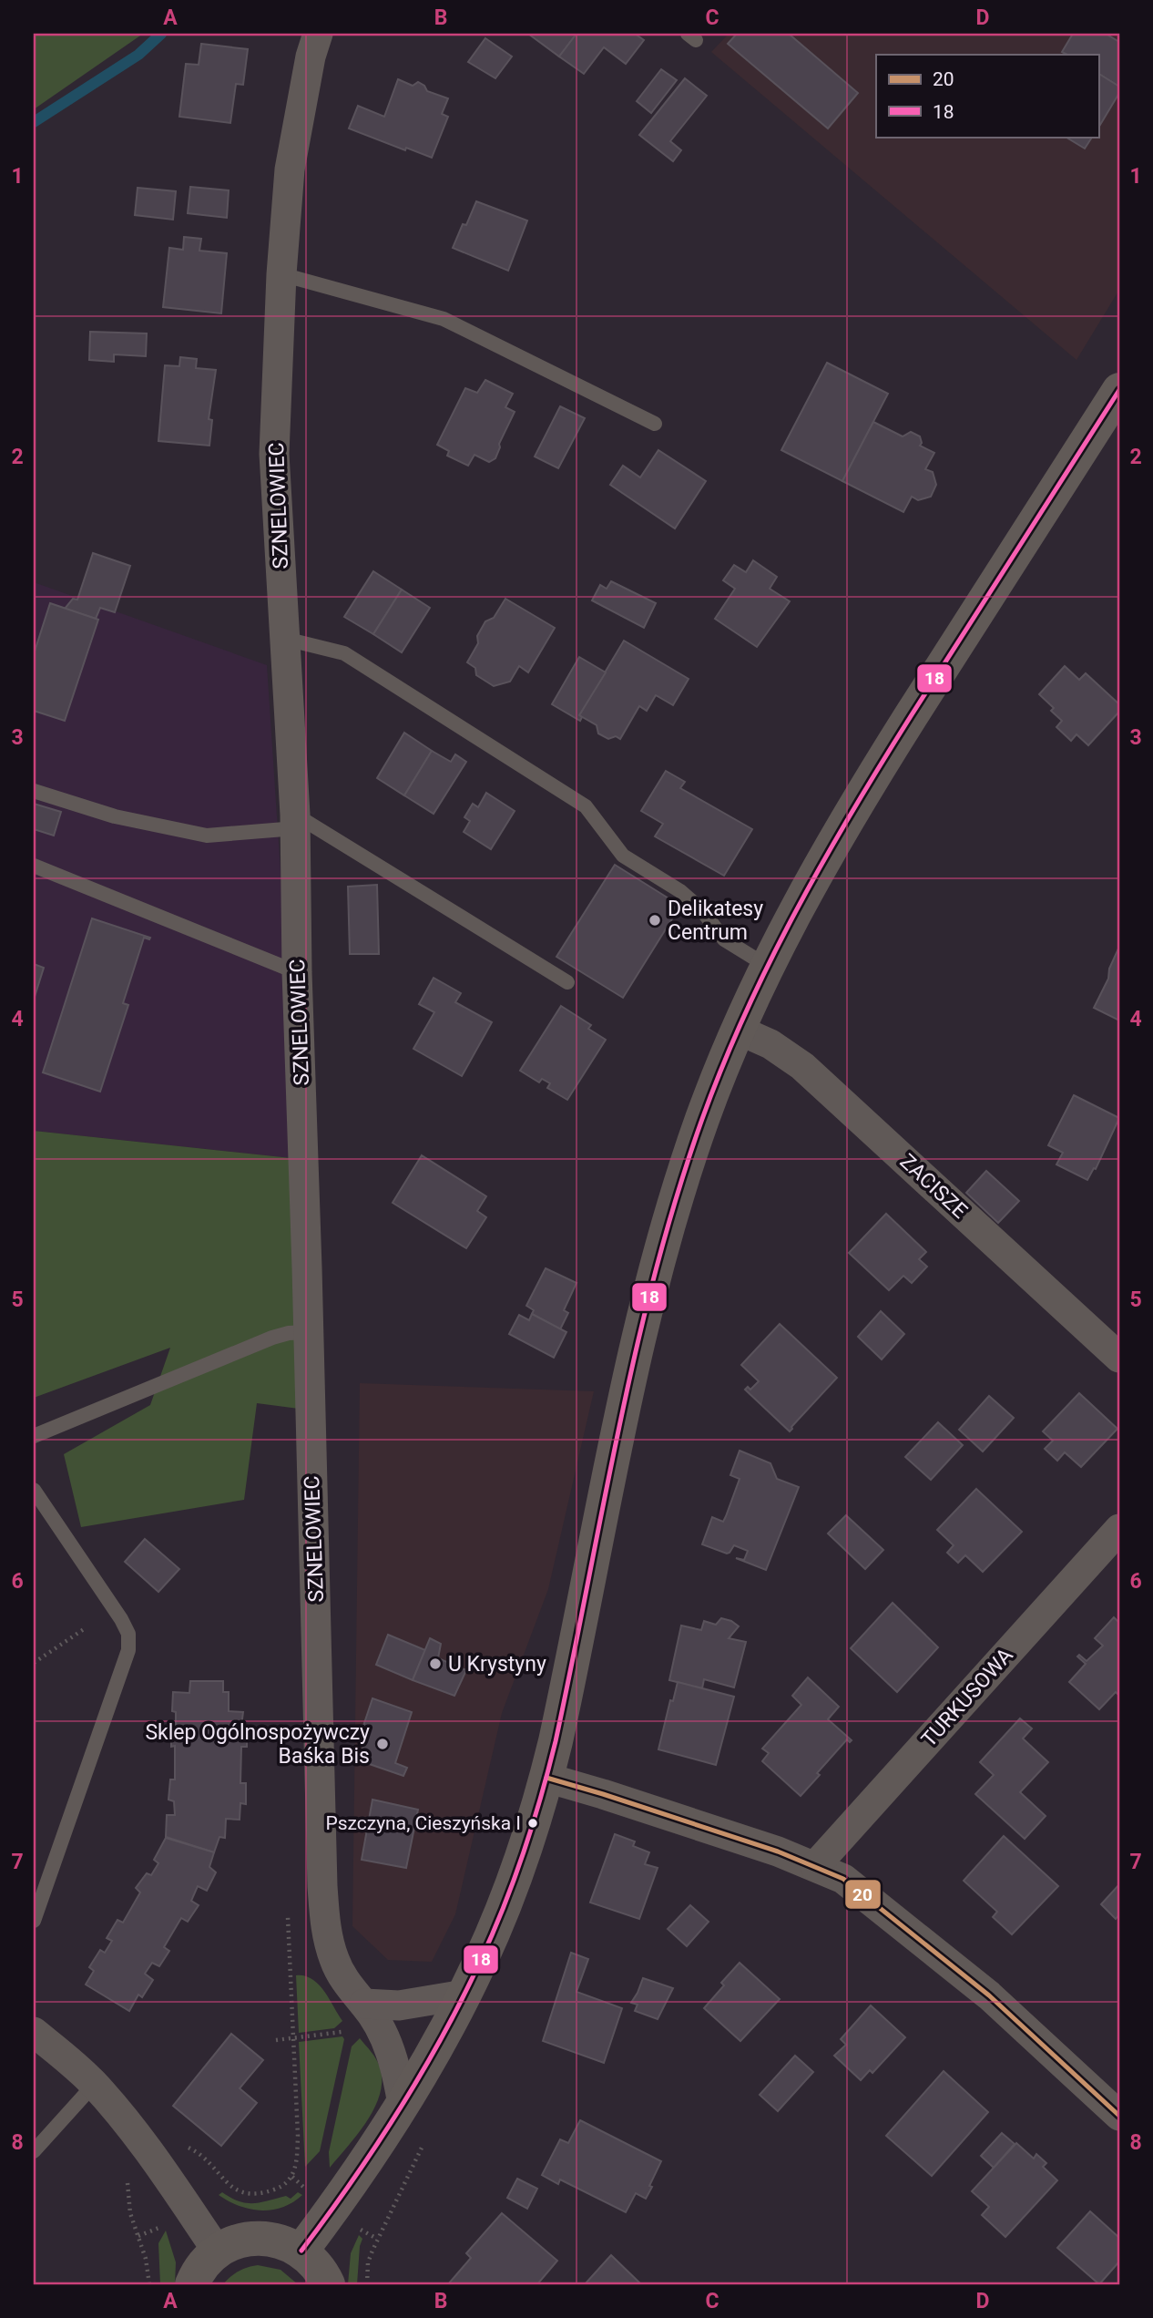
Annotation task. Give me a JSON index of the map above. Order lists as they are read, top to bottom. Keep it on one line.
{"streets":{"street":["SZNELOWIEC","ZACISZE","TURKUSOWA"]},"places":["Delikatesy Centrum","U Krystyny","Sklep Ogólnospożywczy Baśka Bis","Pszczyna, Cieszyńska I"],"lines":["transit line 18","transit line 20"],"legend":["20","18"],"grid":{"columns":["A","B","C","D"],"rows":["1","2","3","4","5","6","7","8"]}}
